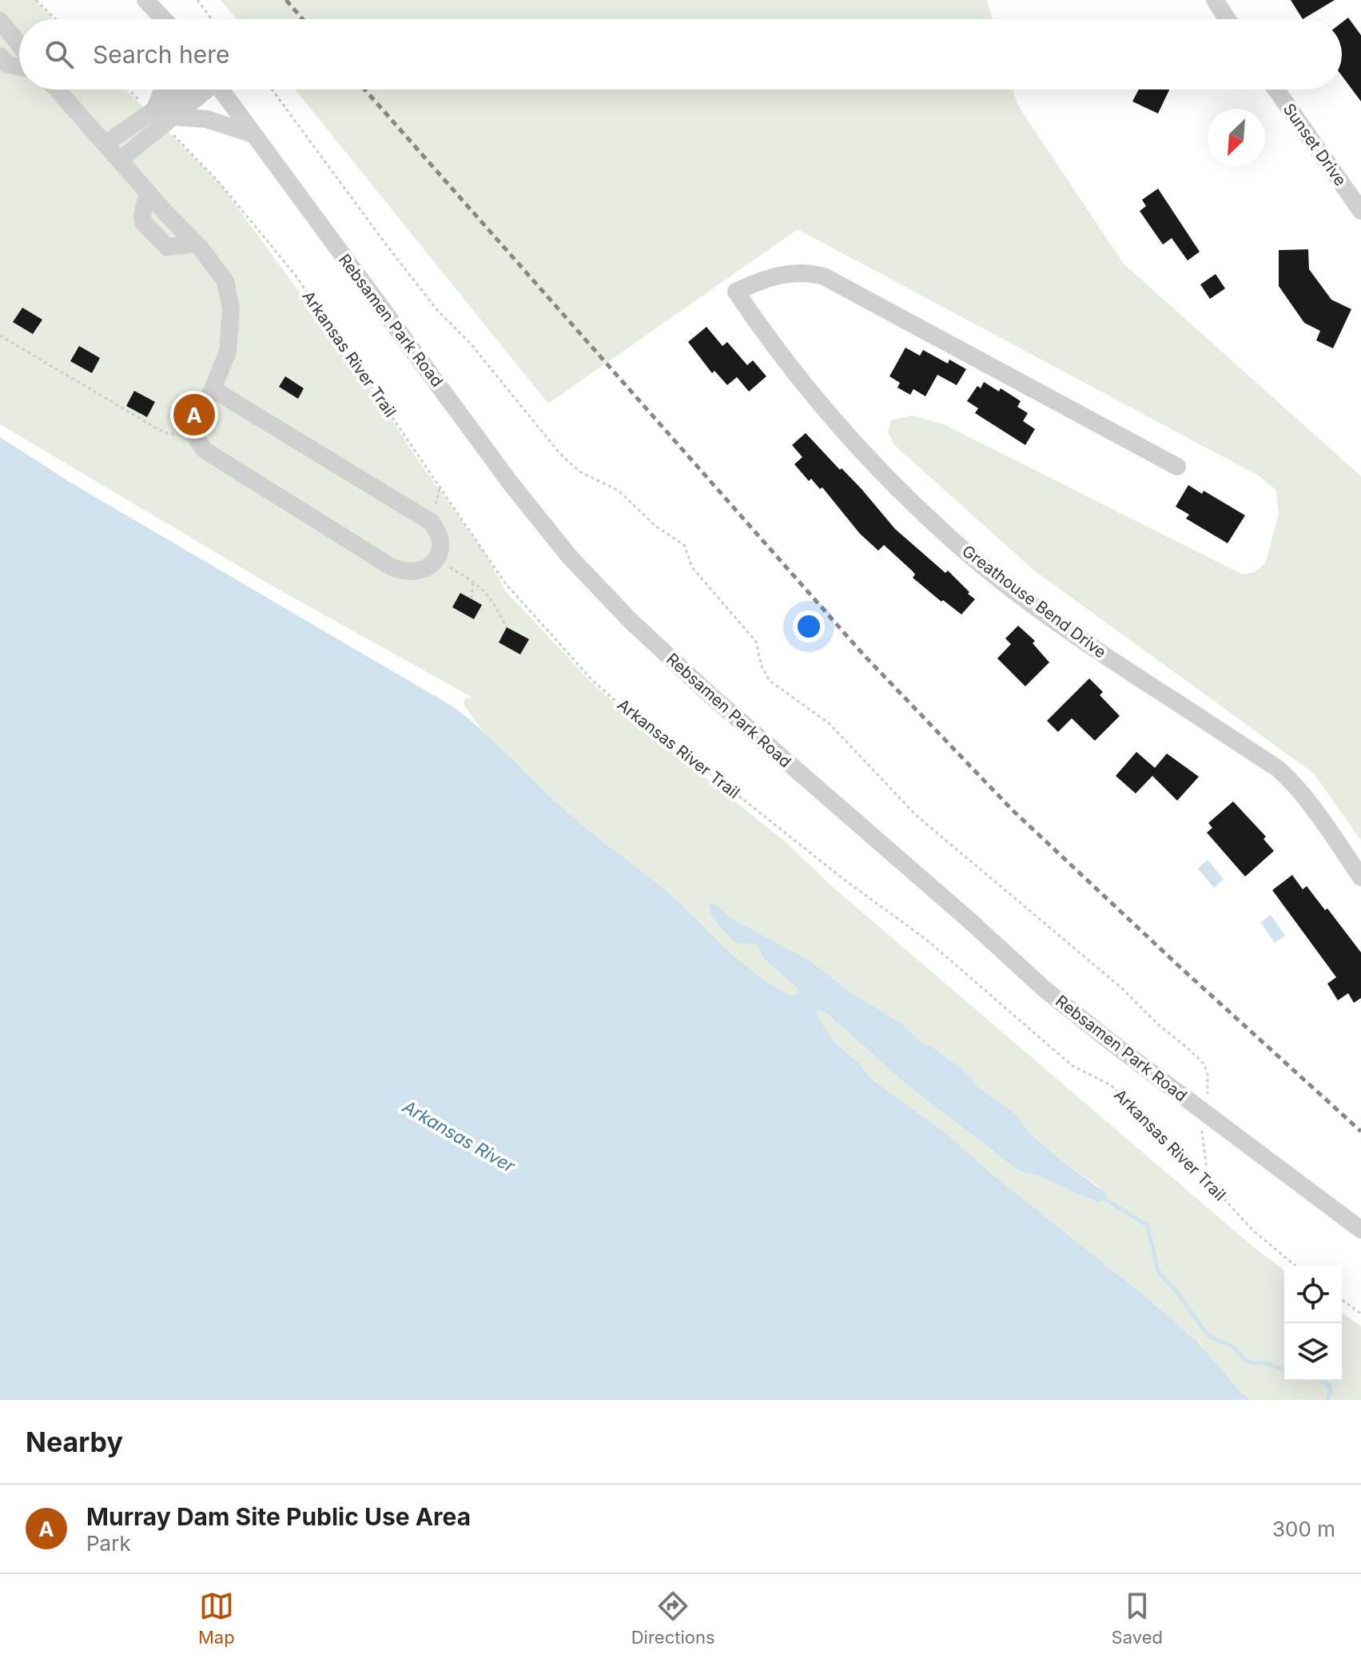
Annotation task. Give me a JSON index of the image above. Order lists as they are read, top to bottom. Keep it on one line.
{"streets":{"street":["Sunset Drive","Rebsamen Park Road","Greathouse Bend Drive"],"path":["Arkansas River Trail"]},"water":["Arkansas River"],"north":"bottom left","page":{"search":"Search here","pins":"A","heading":"Nearby","list":[{"mark":"A","name":"Murray Dam Site Public Use Area","note":"Park","value":"300 m"}],"nav":["Map","Directions","Saved"]}}
